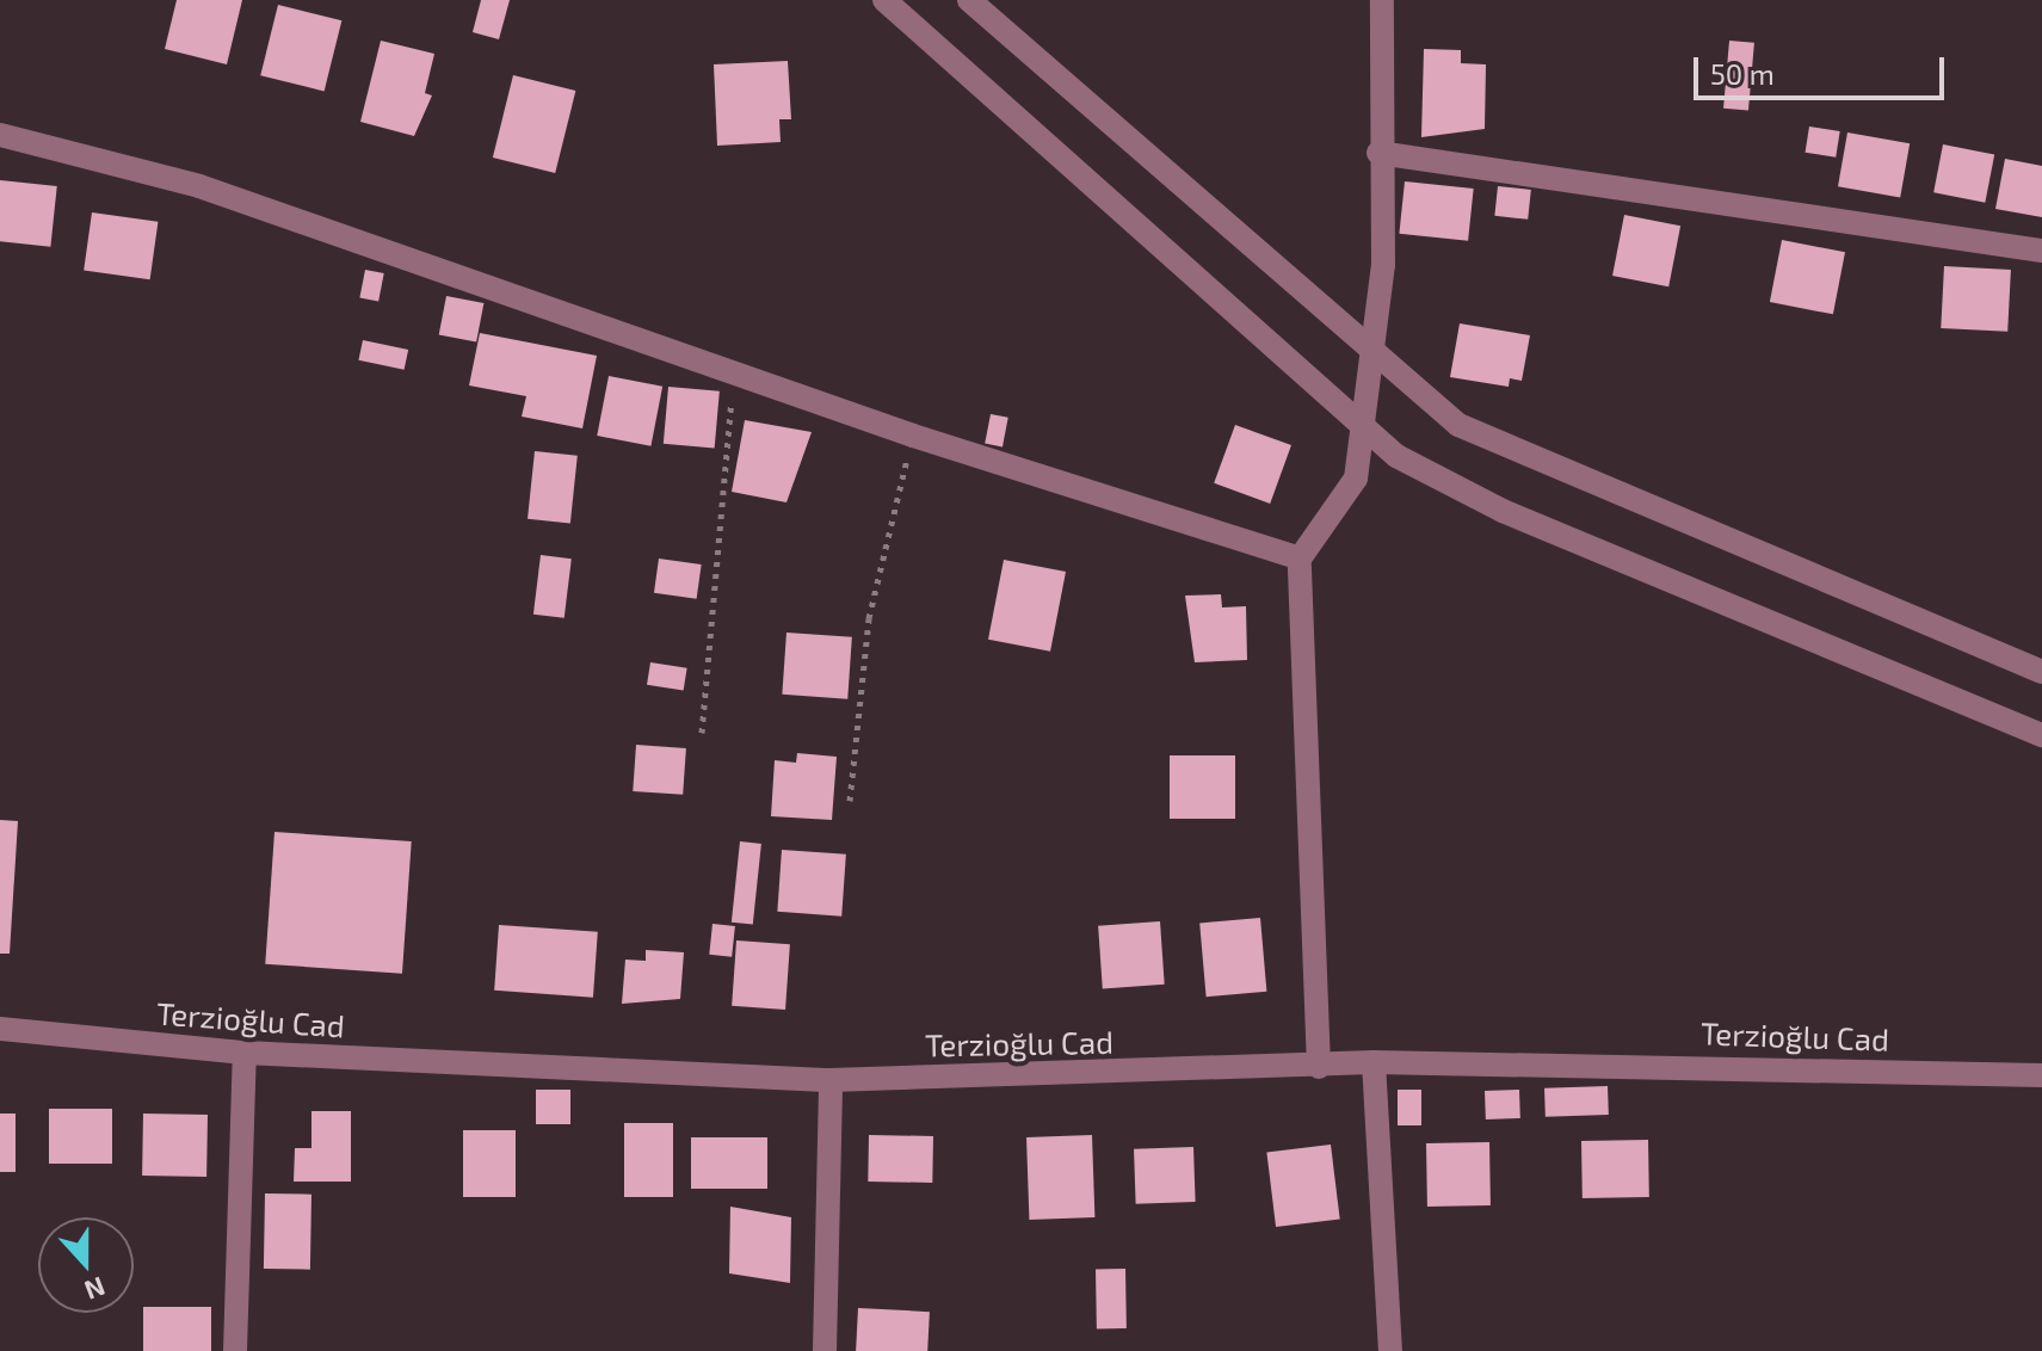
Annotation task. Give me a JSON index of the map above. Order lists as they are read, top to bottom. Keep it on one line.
{"streets":{"street":["Terzioğlu Cad"]},"scale_bar":"50 m","north":"bottom"}
